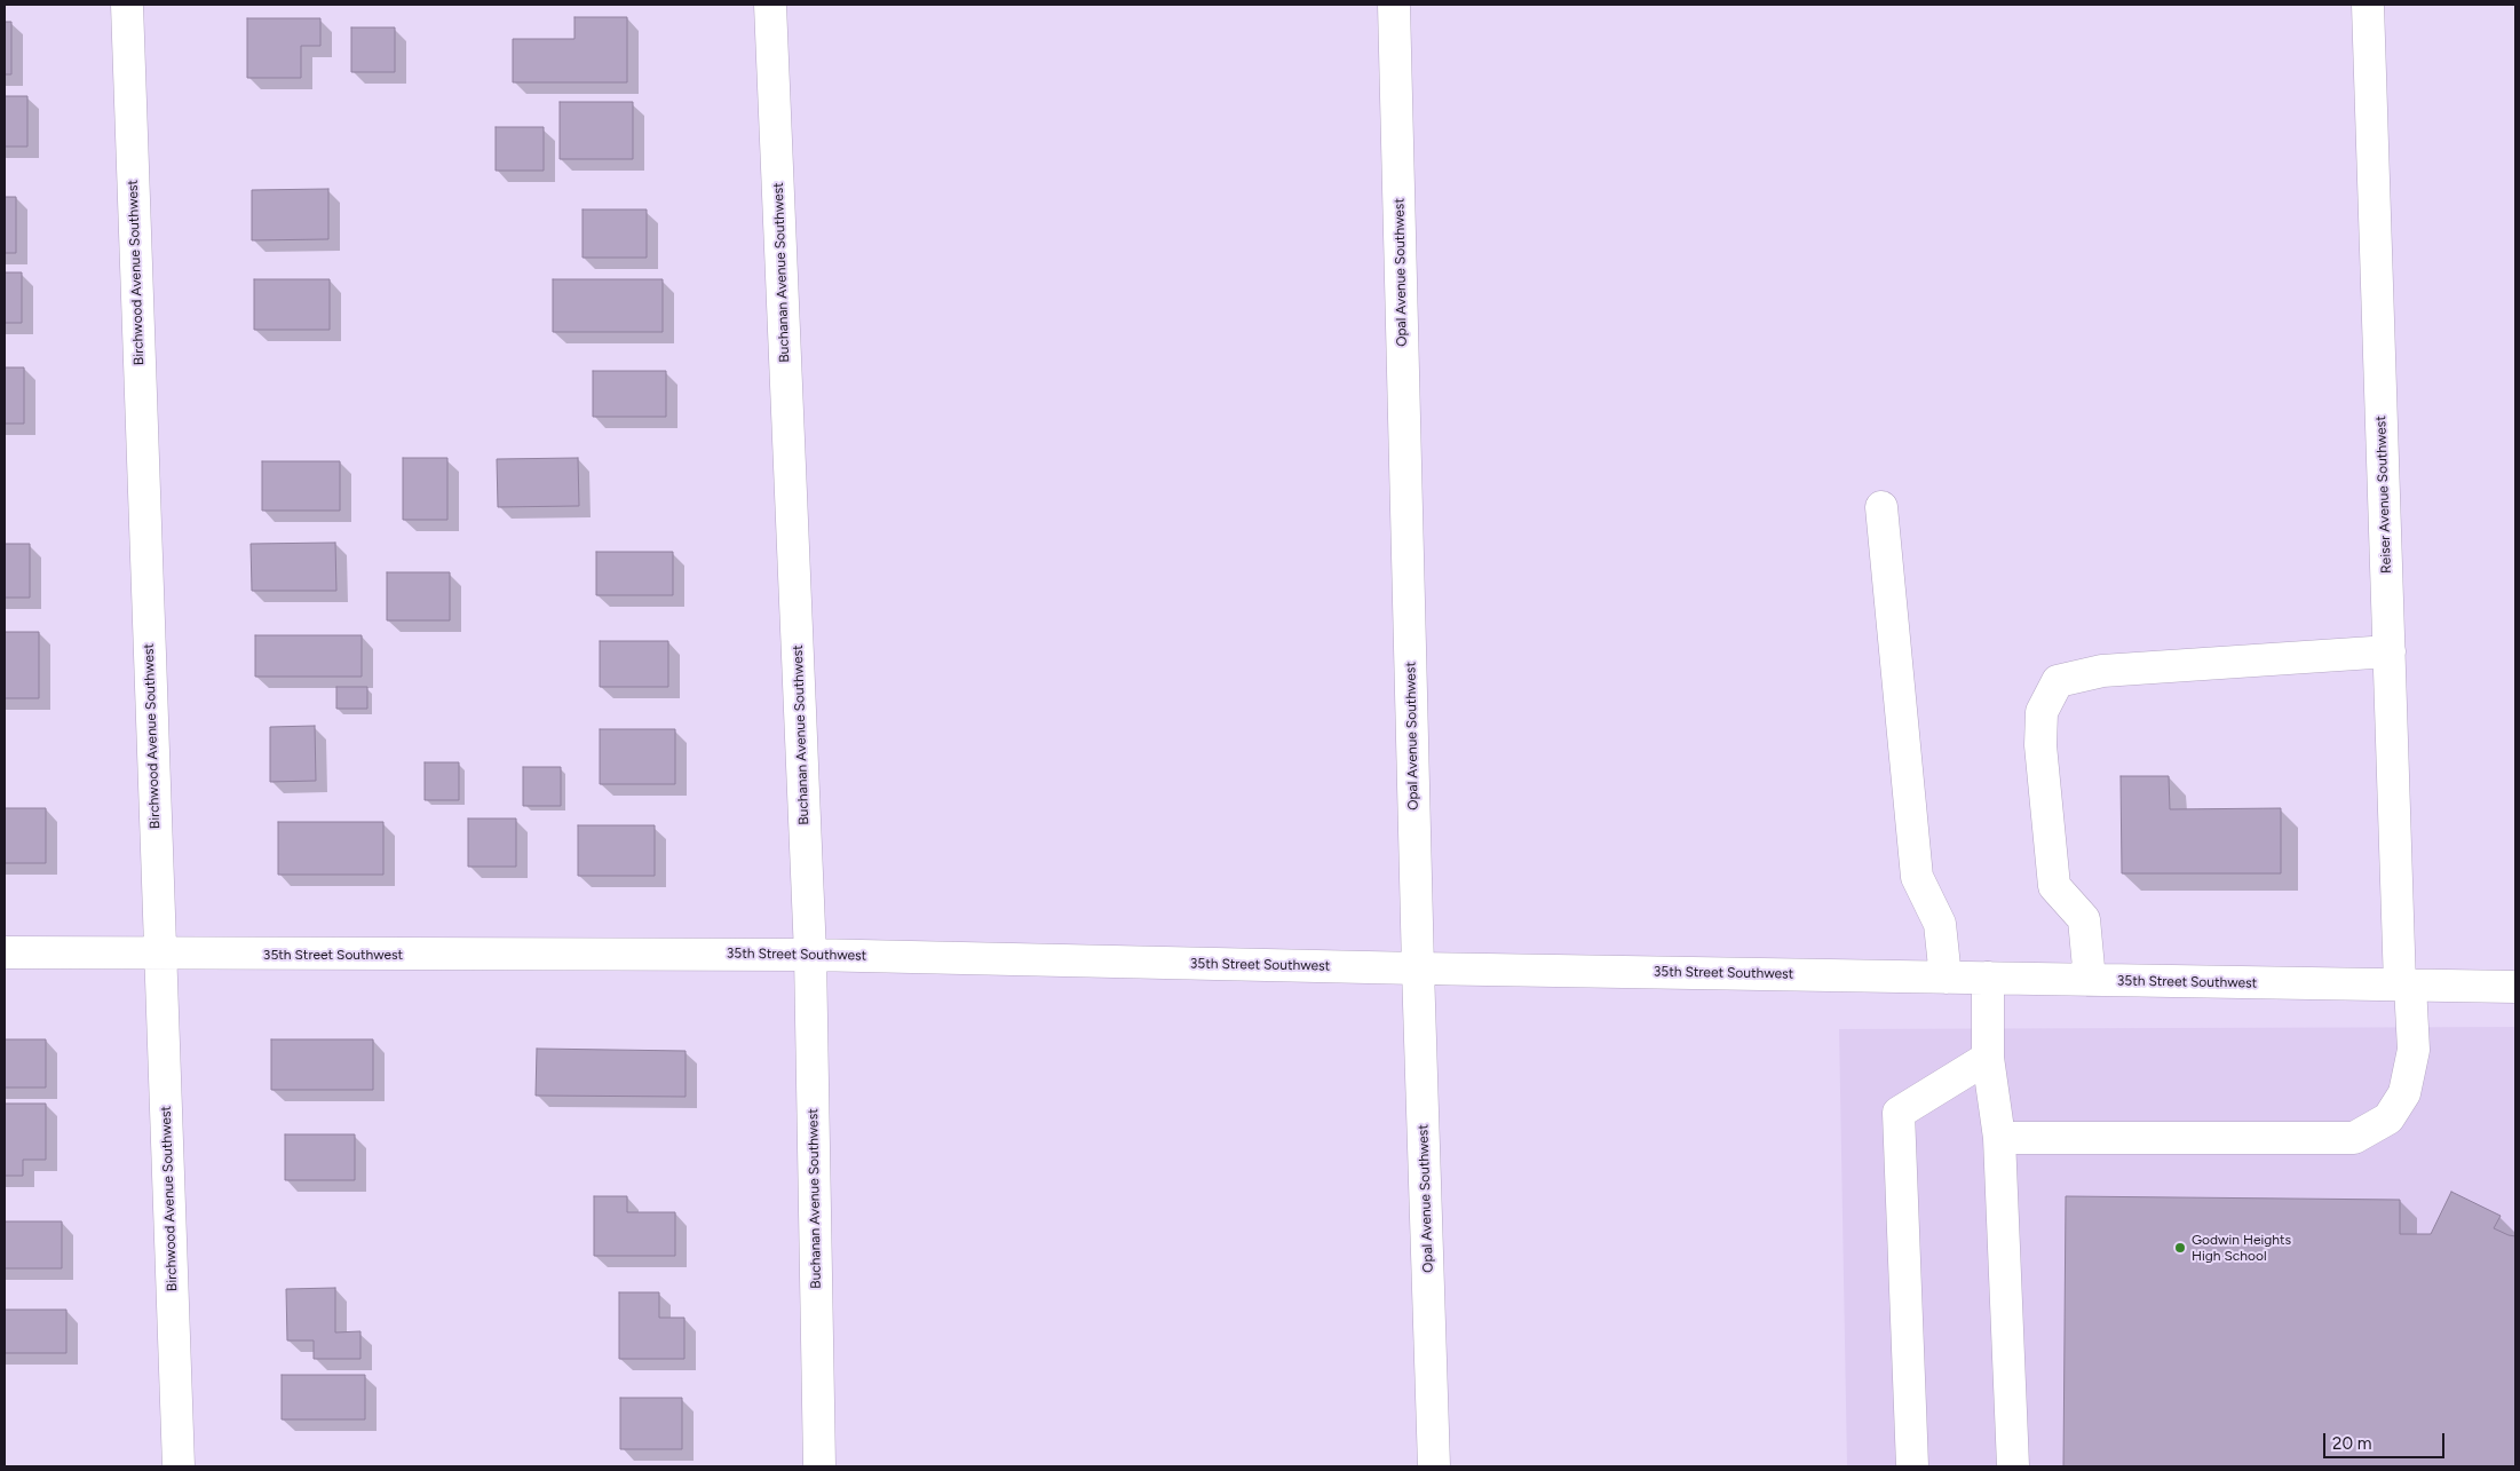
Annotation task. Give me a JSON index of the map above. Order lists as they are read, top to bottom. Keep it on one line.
{"streets":{"street":["Birchwood Avenue Southwest","Buchanan Avenue Southwest","Opal Avenue Southwest","Reiser Avenue Southwest","35th Street Southwest"]},"crossings":[["Birchwood Avenue Southwest","35th Street Southwest"],["Buchanan Avenue Southwest","35th Street Southwest"],["Opal Avenue Southwest","35th Street Southwest"],["Reiser Avenue Southwest","35th Street Southwest"]],"places":["Godwin Heights High School"],"scale_bar":"20 m"}
